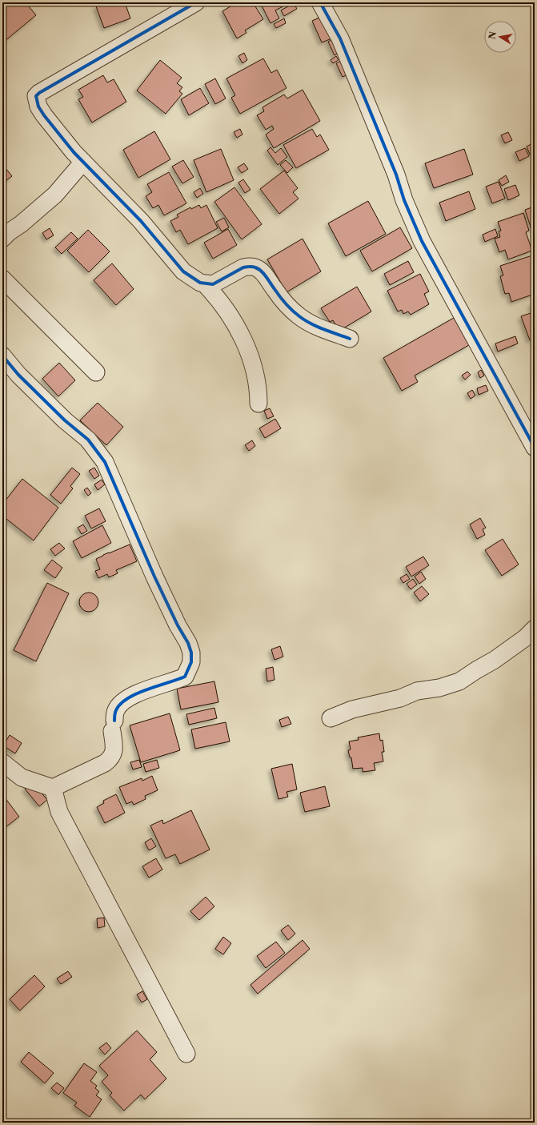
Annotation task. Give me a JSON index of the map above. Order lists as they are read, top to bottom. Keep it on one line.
{"north":"left"}
